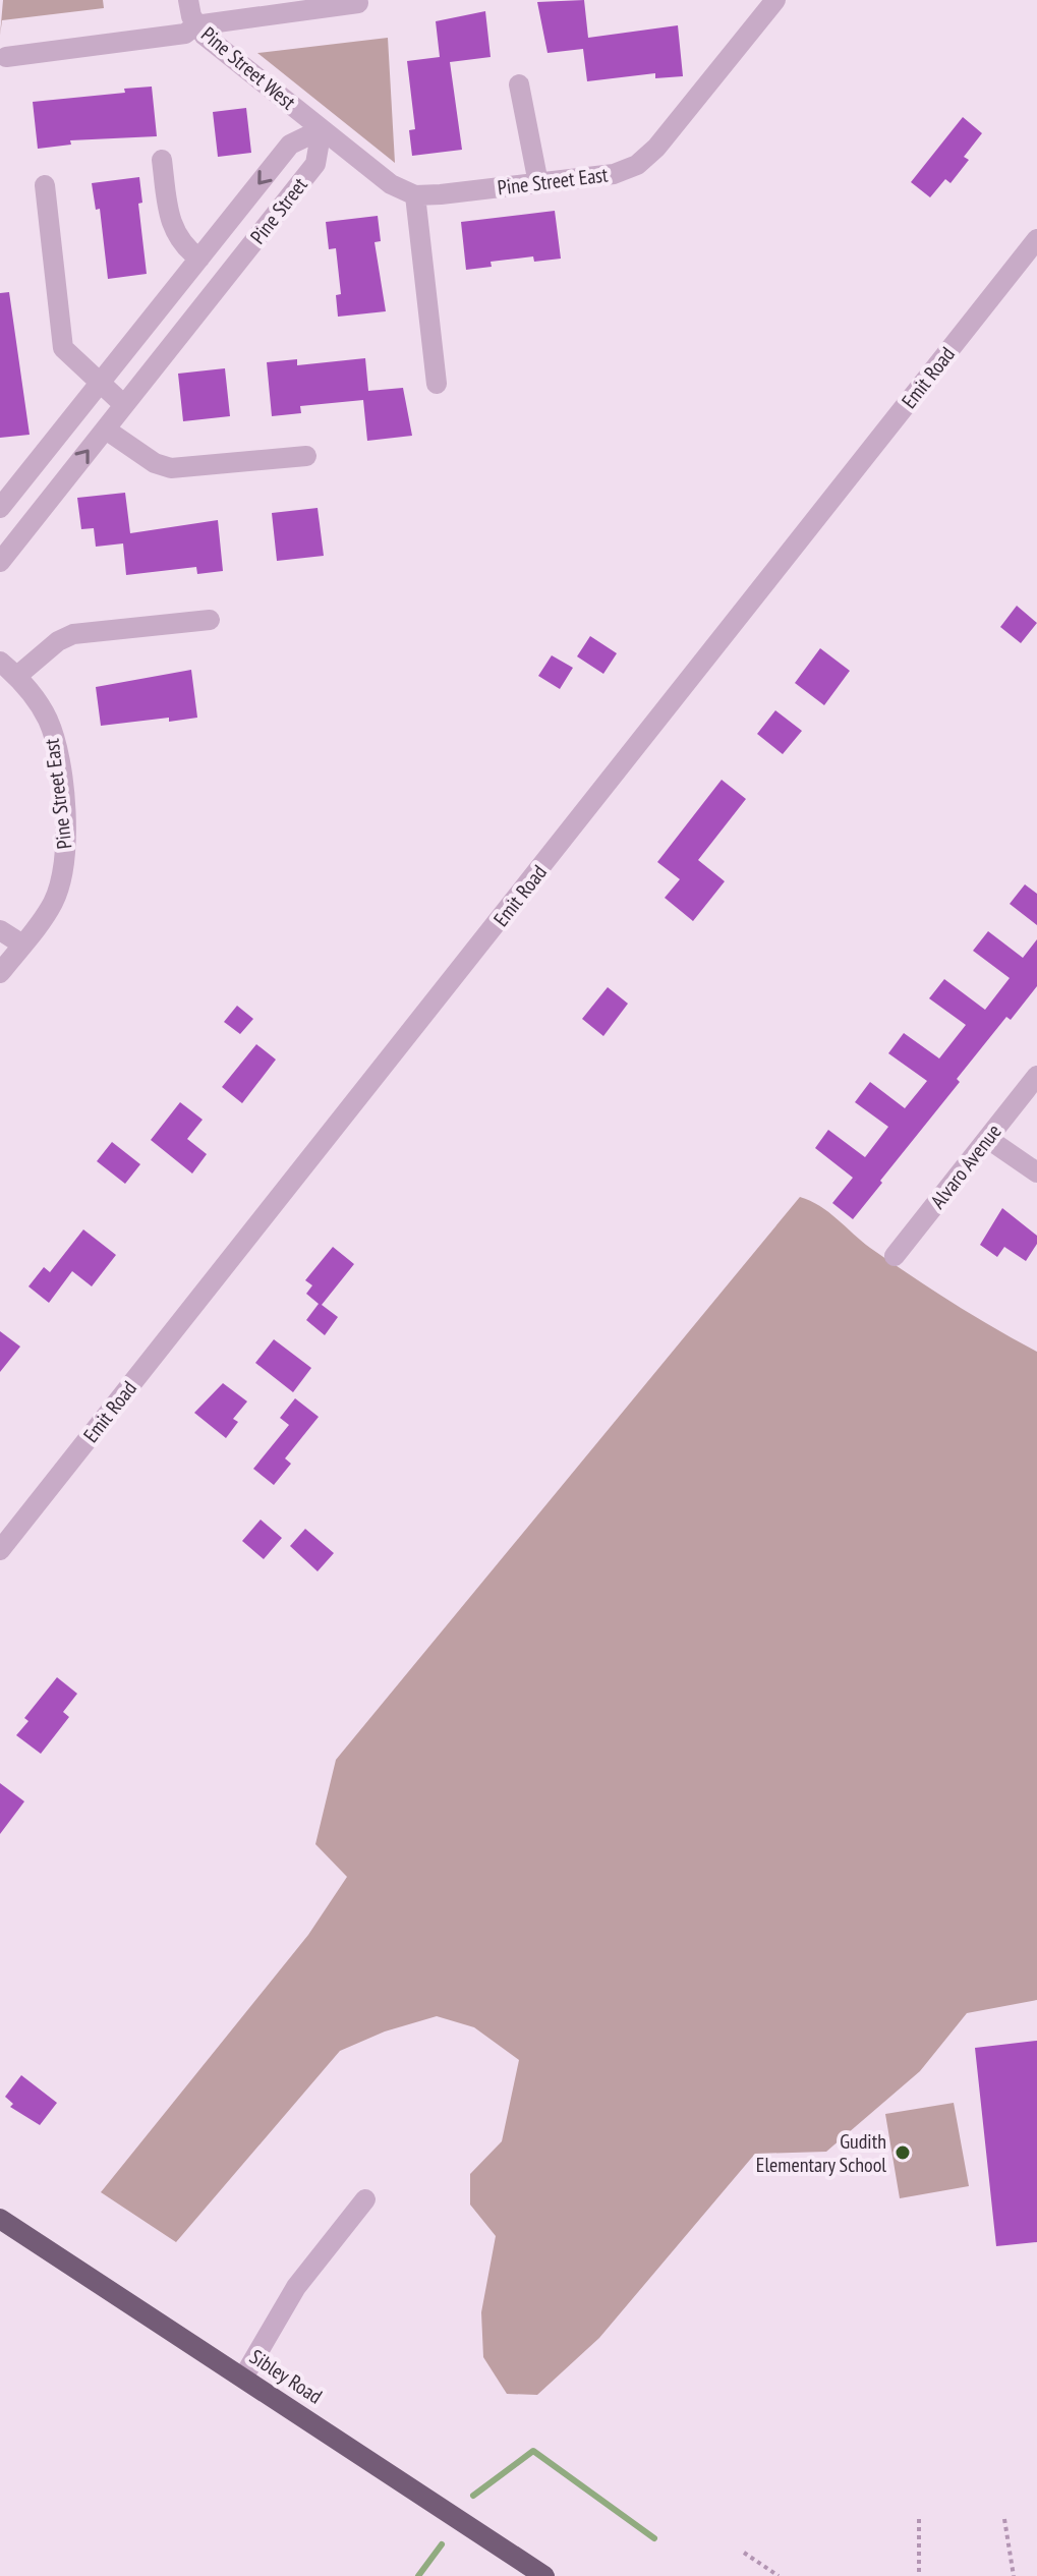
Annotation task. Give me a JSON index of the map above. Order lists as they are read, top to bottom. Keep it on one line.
{"streets":{"main road":["Sibley Road"],"street":["Pine Street West","Pine Street East","Pine Street","Emit Road","Alvaro Avenue"]},"crossings":[["Pine Street West","Pine Street"]],"places":["Gudith Elementary School"]}
